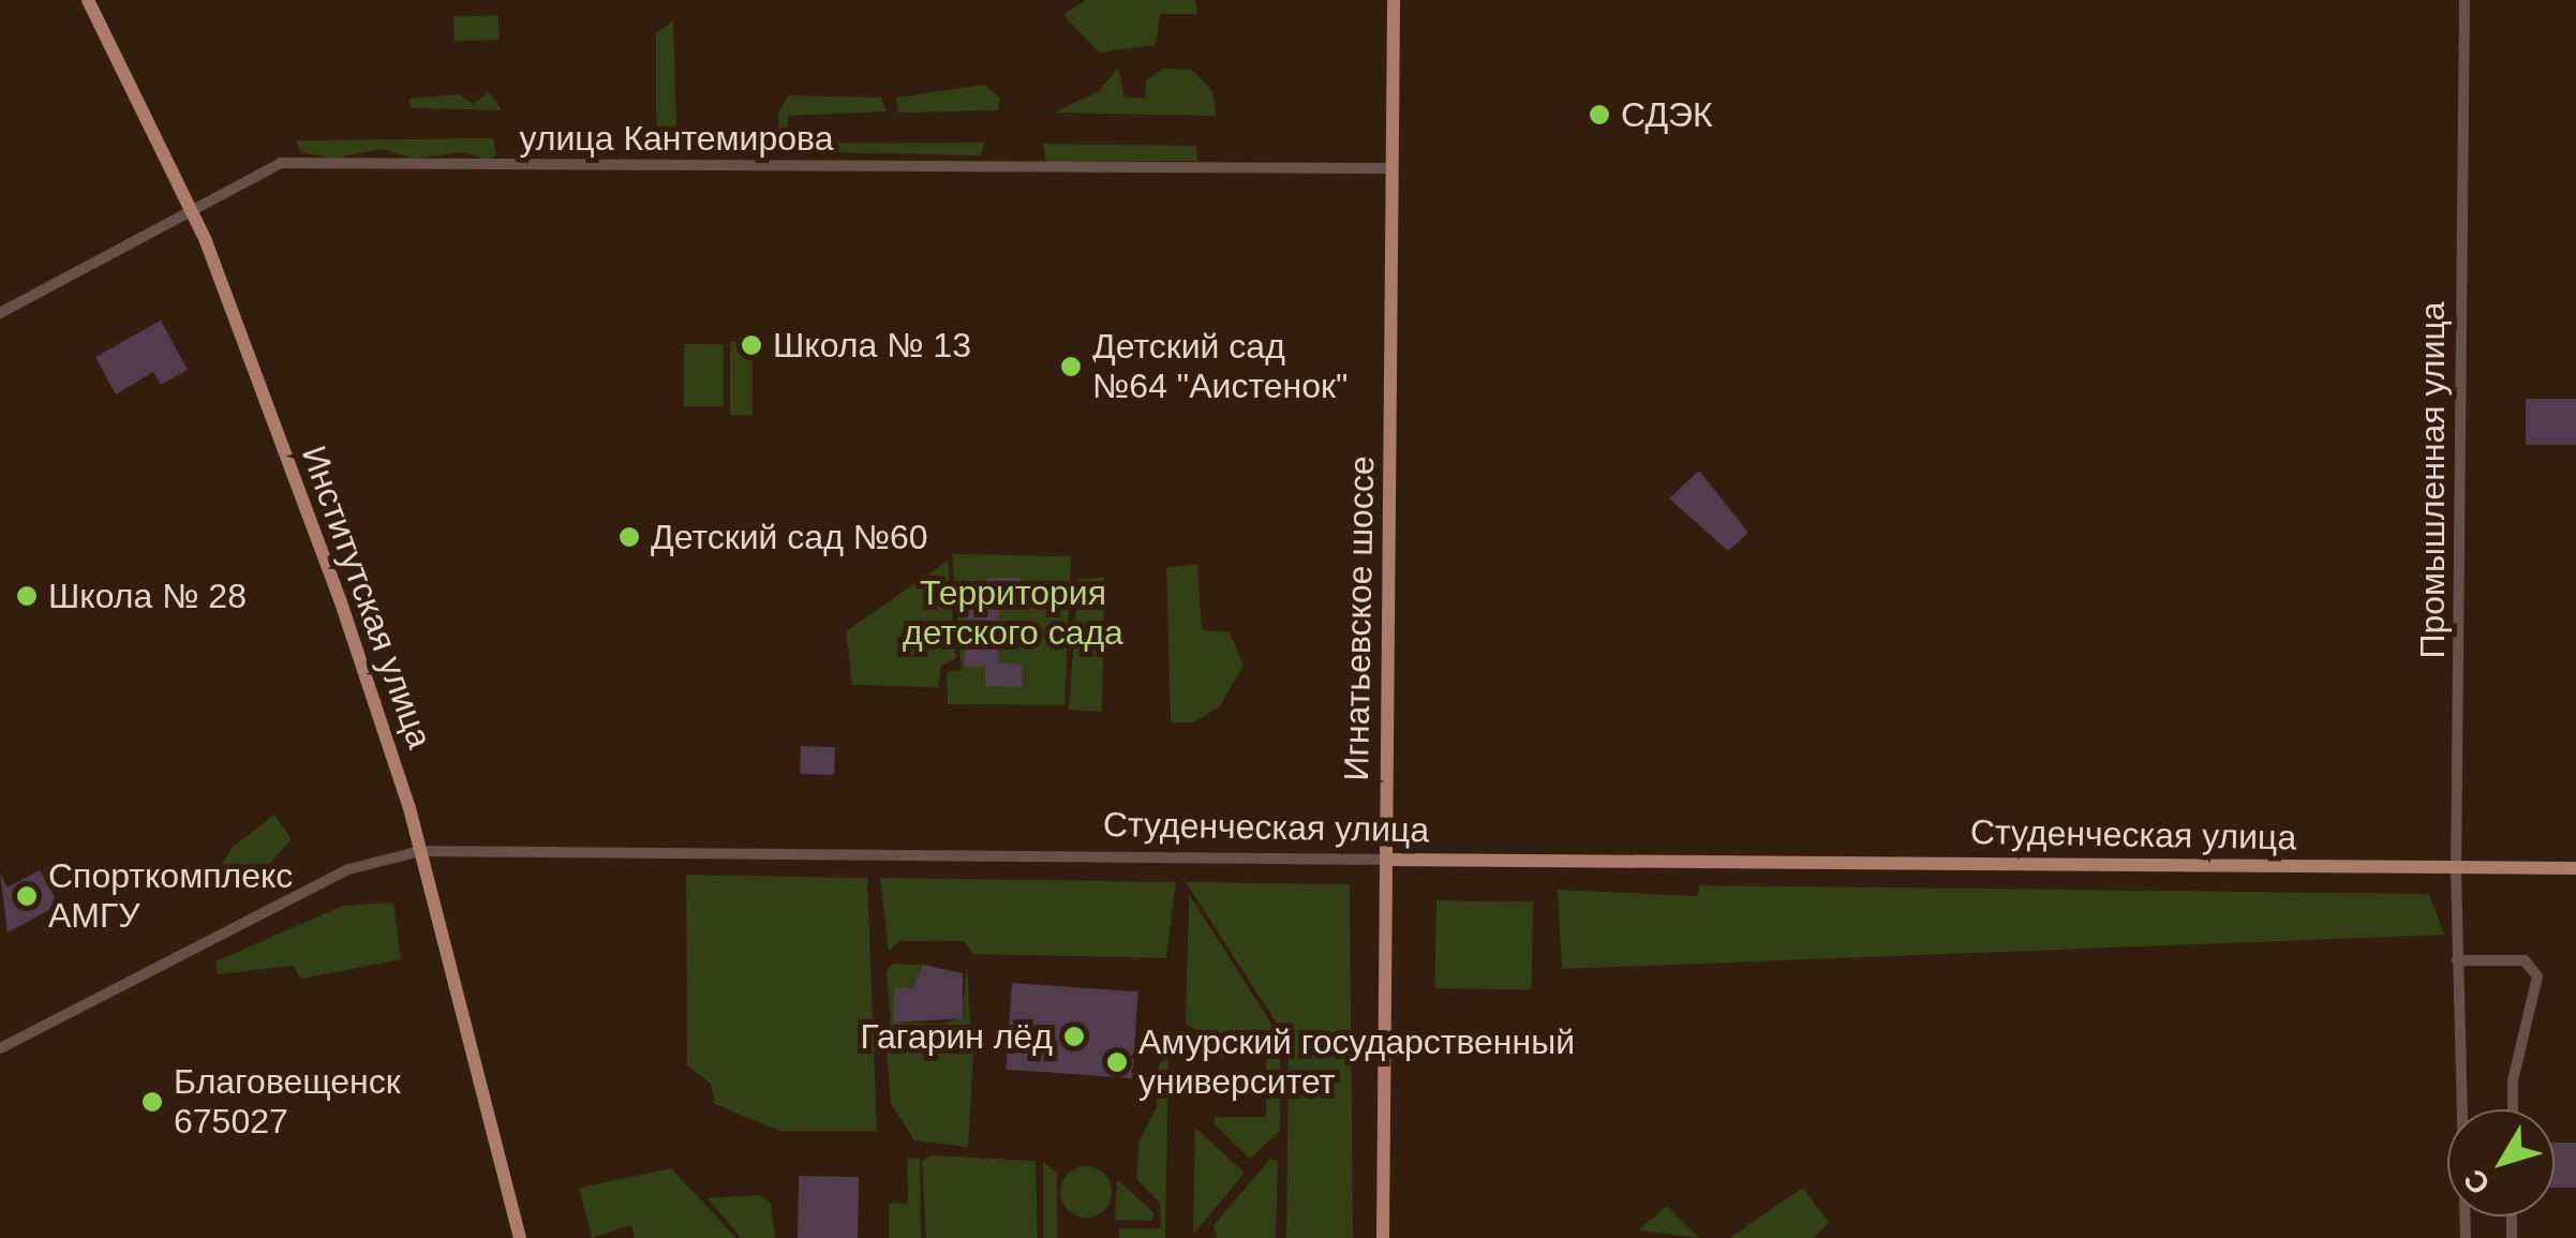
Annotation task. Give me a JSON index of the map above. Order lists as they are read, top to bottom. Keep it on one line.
{"streets":{"main road":["Институтская улица","Игнатьевское шоссе","Студенческая улица"],"street":["улица Кантемирова","Промышленная улица"]},"crossings":[["улица Кантемирова","Институтская улица"],["улица Кантемирова","Игнатьевское шоссе"],["Промышленная улица","Студенческая улица"],["Институтская улица","Студенческая улица"],["Игнатьевское шоссе","Студенческая улица"]],"parks":["Территория детского сада"],"places":["СДЭК","Школа № 13","Детский сад №64 \"Аистенок\"","Детский сад №60","Школа № 28","Спорткомплекс АМГУ","Гагарин лёд","Амурский государственный университет","Благовещенск 675027"],"north":"bottom left"}
